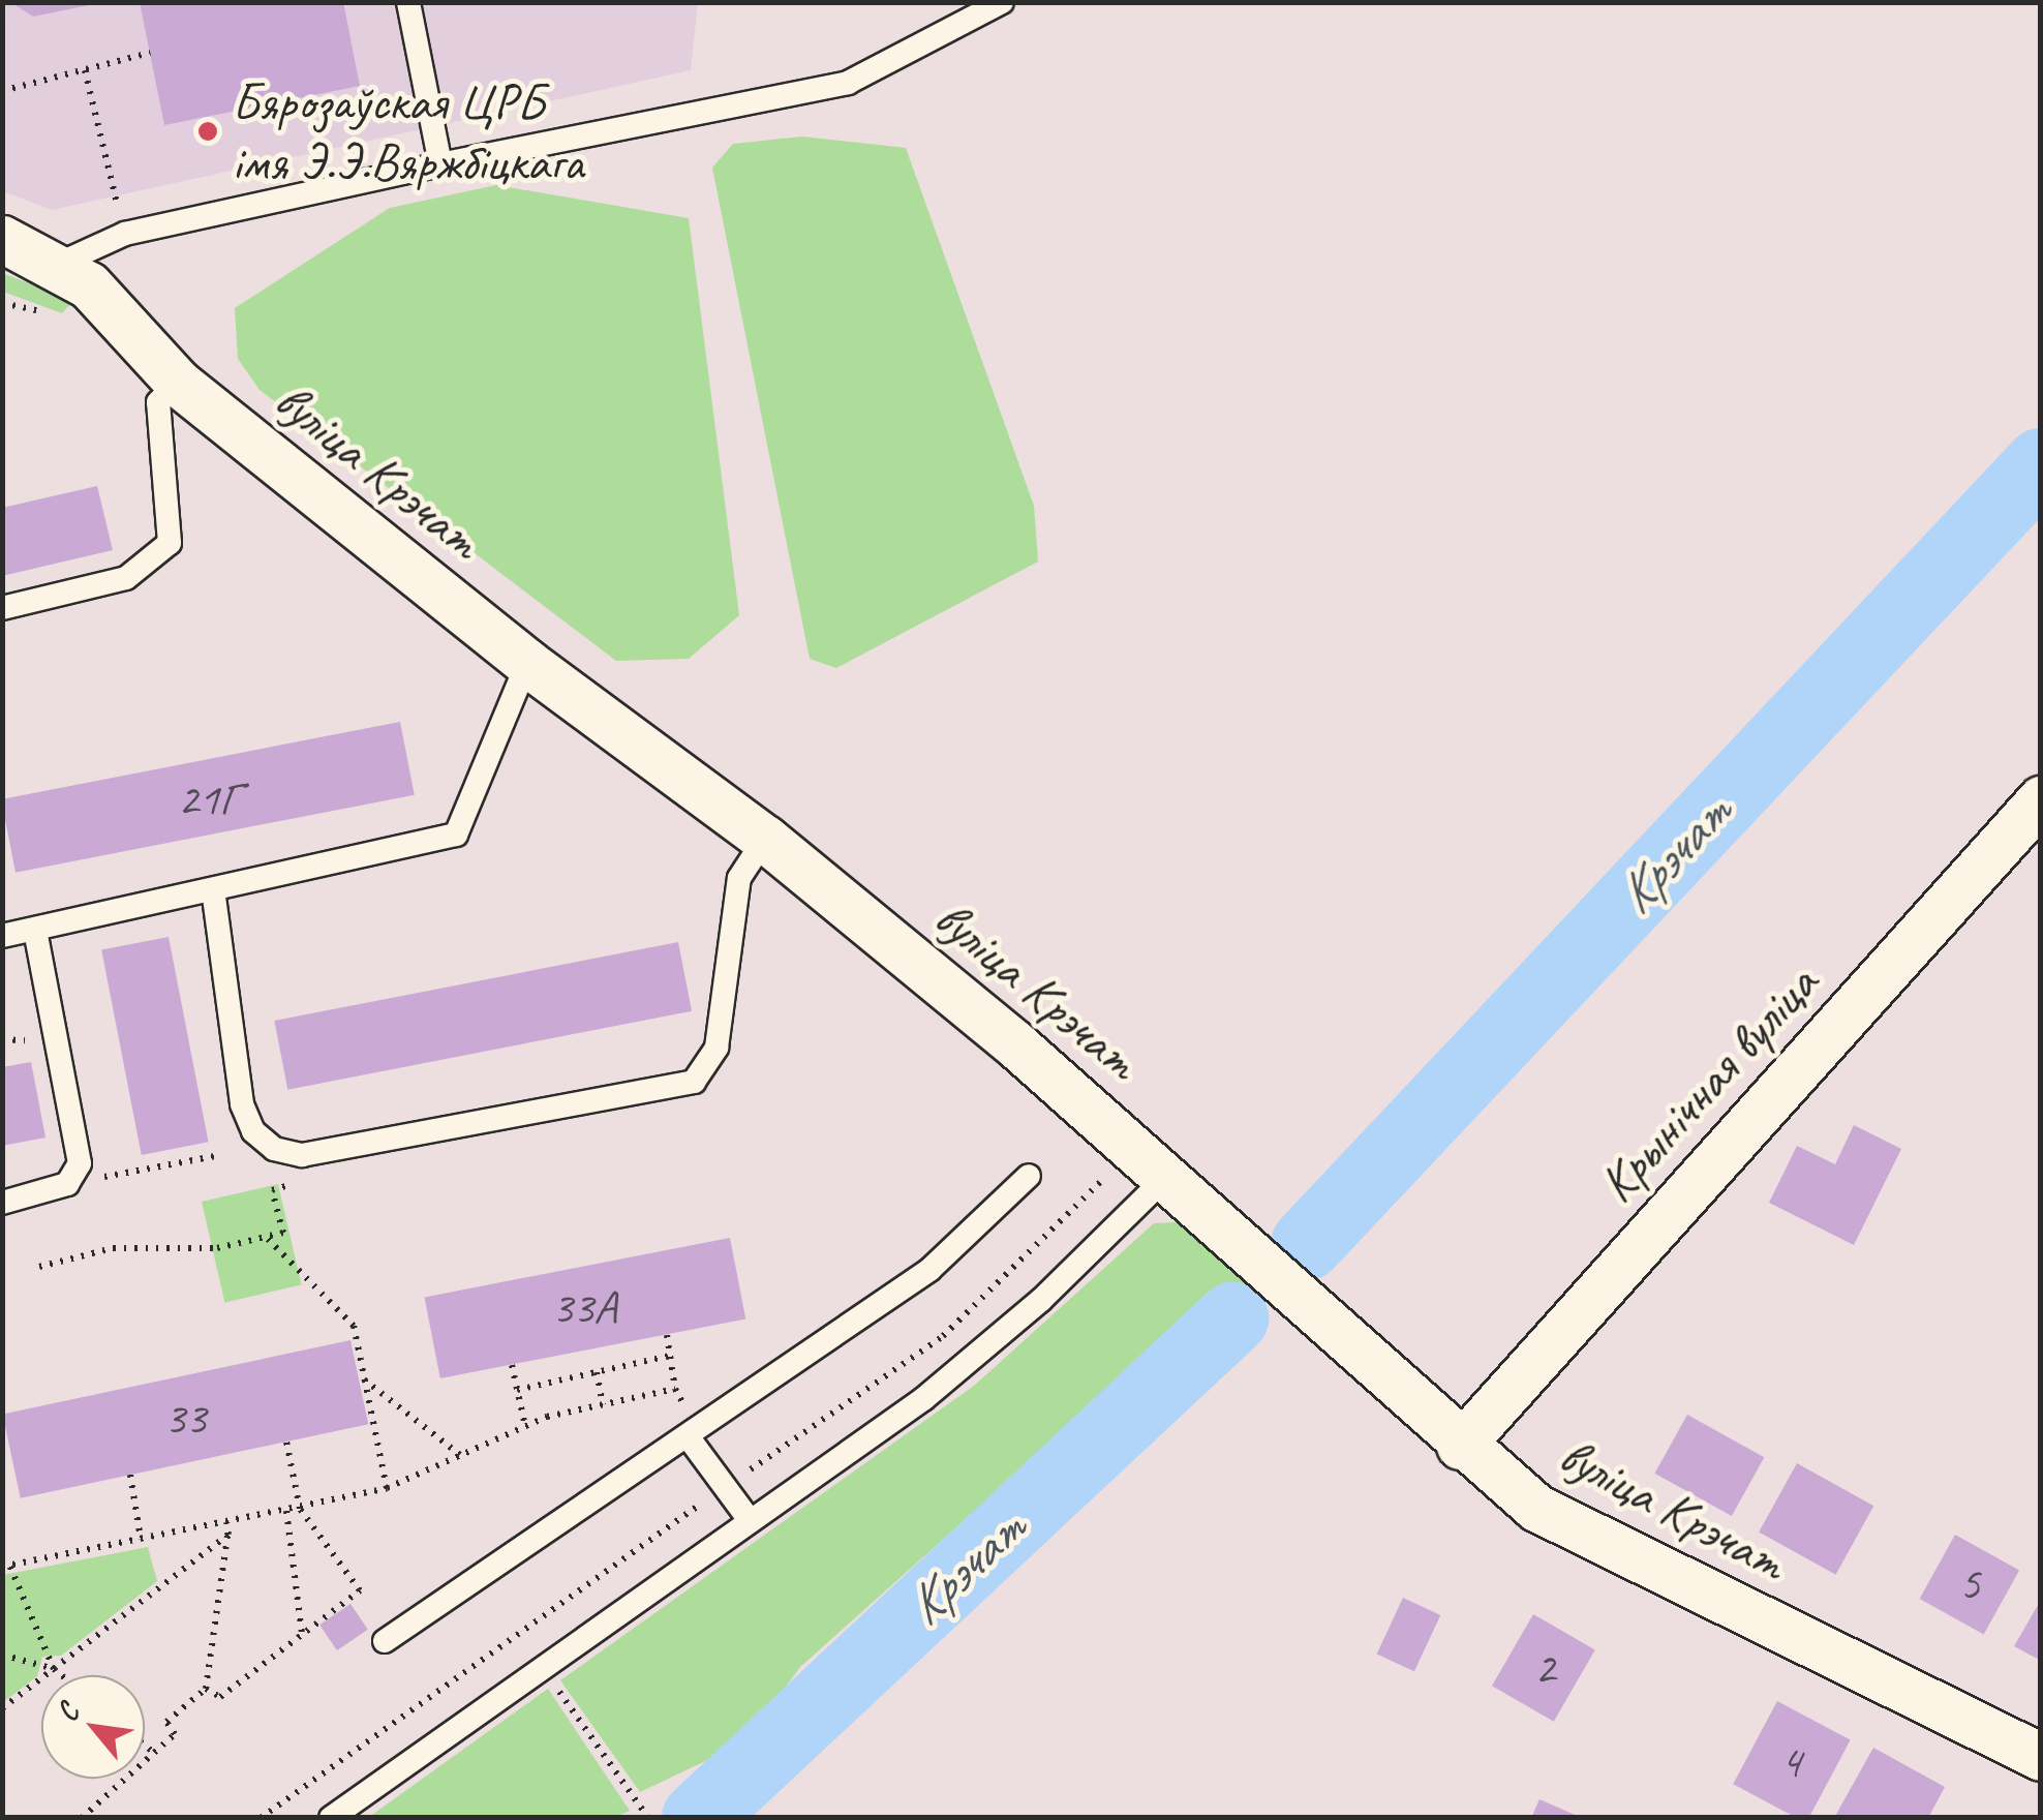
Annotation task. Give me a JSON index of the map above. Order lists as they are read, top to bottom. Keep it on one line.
{"streets":{"street":["вуліца Крэчат","Крынічная вуліца"]},"crossings":[["вуліца Крэчат","Крынічная вуліца"]],"water":["Крэчат"],"places":["Бярозаўская ЦРБ імя Э.Э.Вяржбіцкага"],"house_numbers":["21Г","33А","33","5","2","4"],"north":"top left"}
